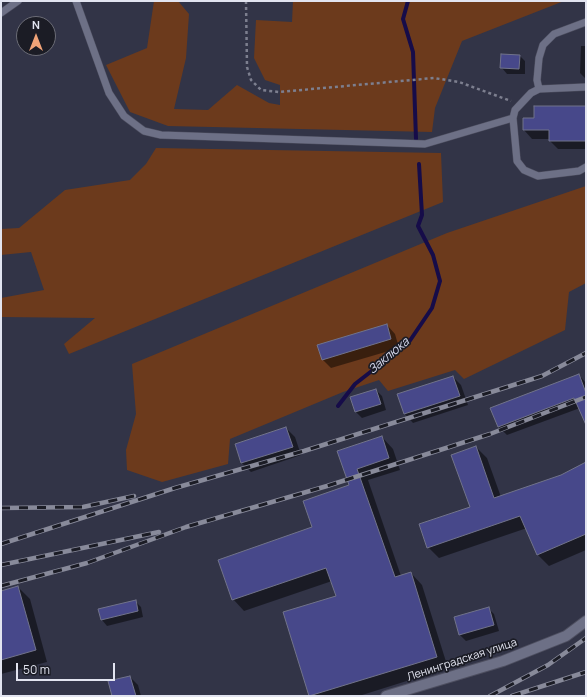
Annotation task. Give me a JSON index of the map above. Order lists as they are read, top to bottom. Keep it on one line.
{"streets":{"street":["Ленинградская улица"]},"water":["Заклюка"],"scale_bar":"50 m","north":"top"}
